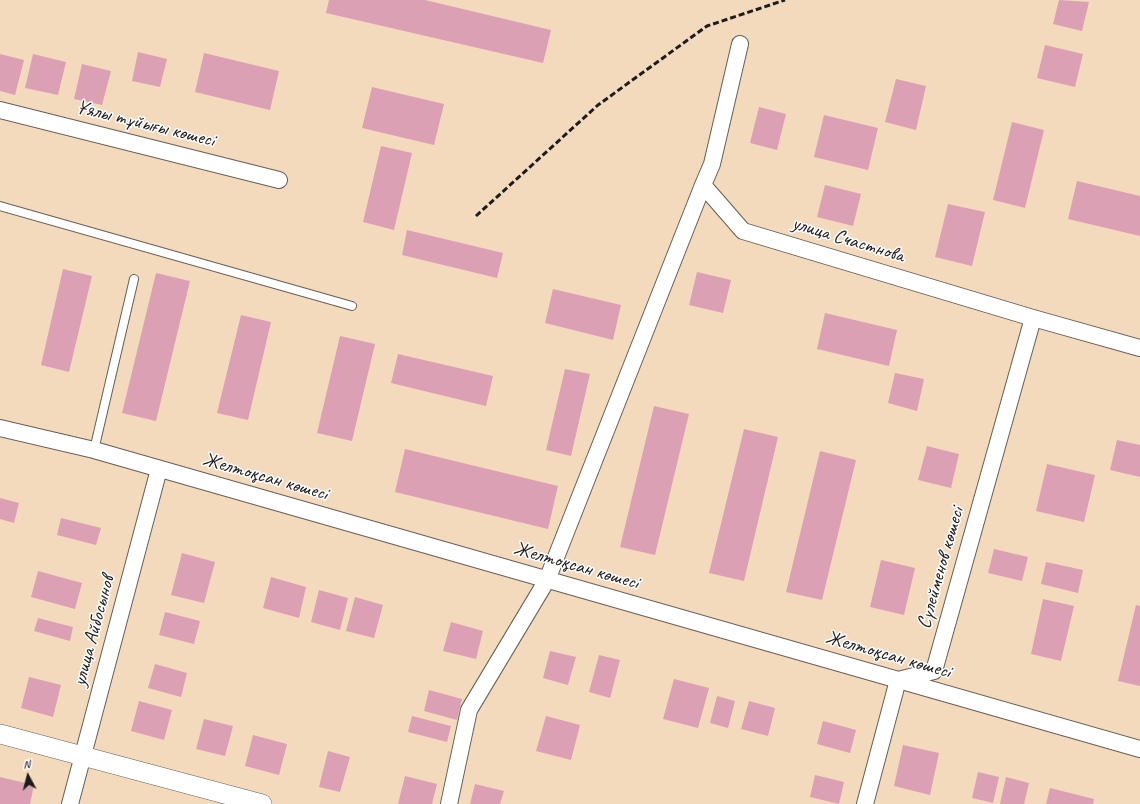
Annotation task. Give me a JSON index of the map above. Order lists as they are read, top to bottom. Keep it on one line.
{"streets":{"street":["Ұялы тұйығы көшесі","улица Счастнова","Желтоқсан көшесі","Сүлейменов көшесі","улица Айбосынов"]},"crossings":[["улица Счастнова","Сүлейменов көшесі"],["Желтоқсан көшесі","Сүлейменов көшесі"],["Желтоқсан көшесі","улица Айбосынов"]],"north":"top"}
